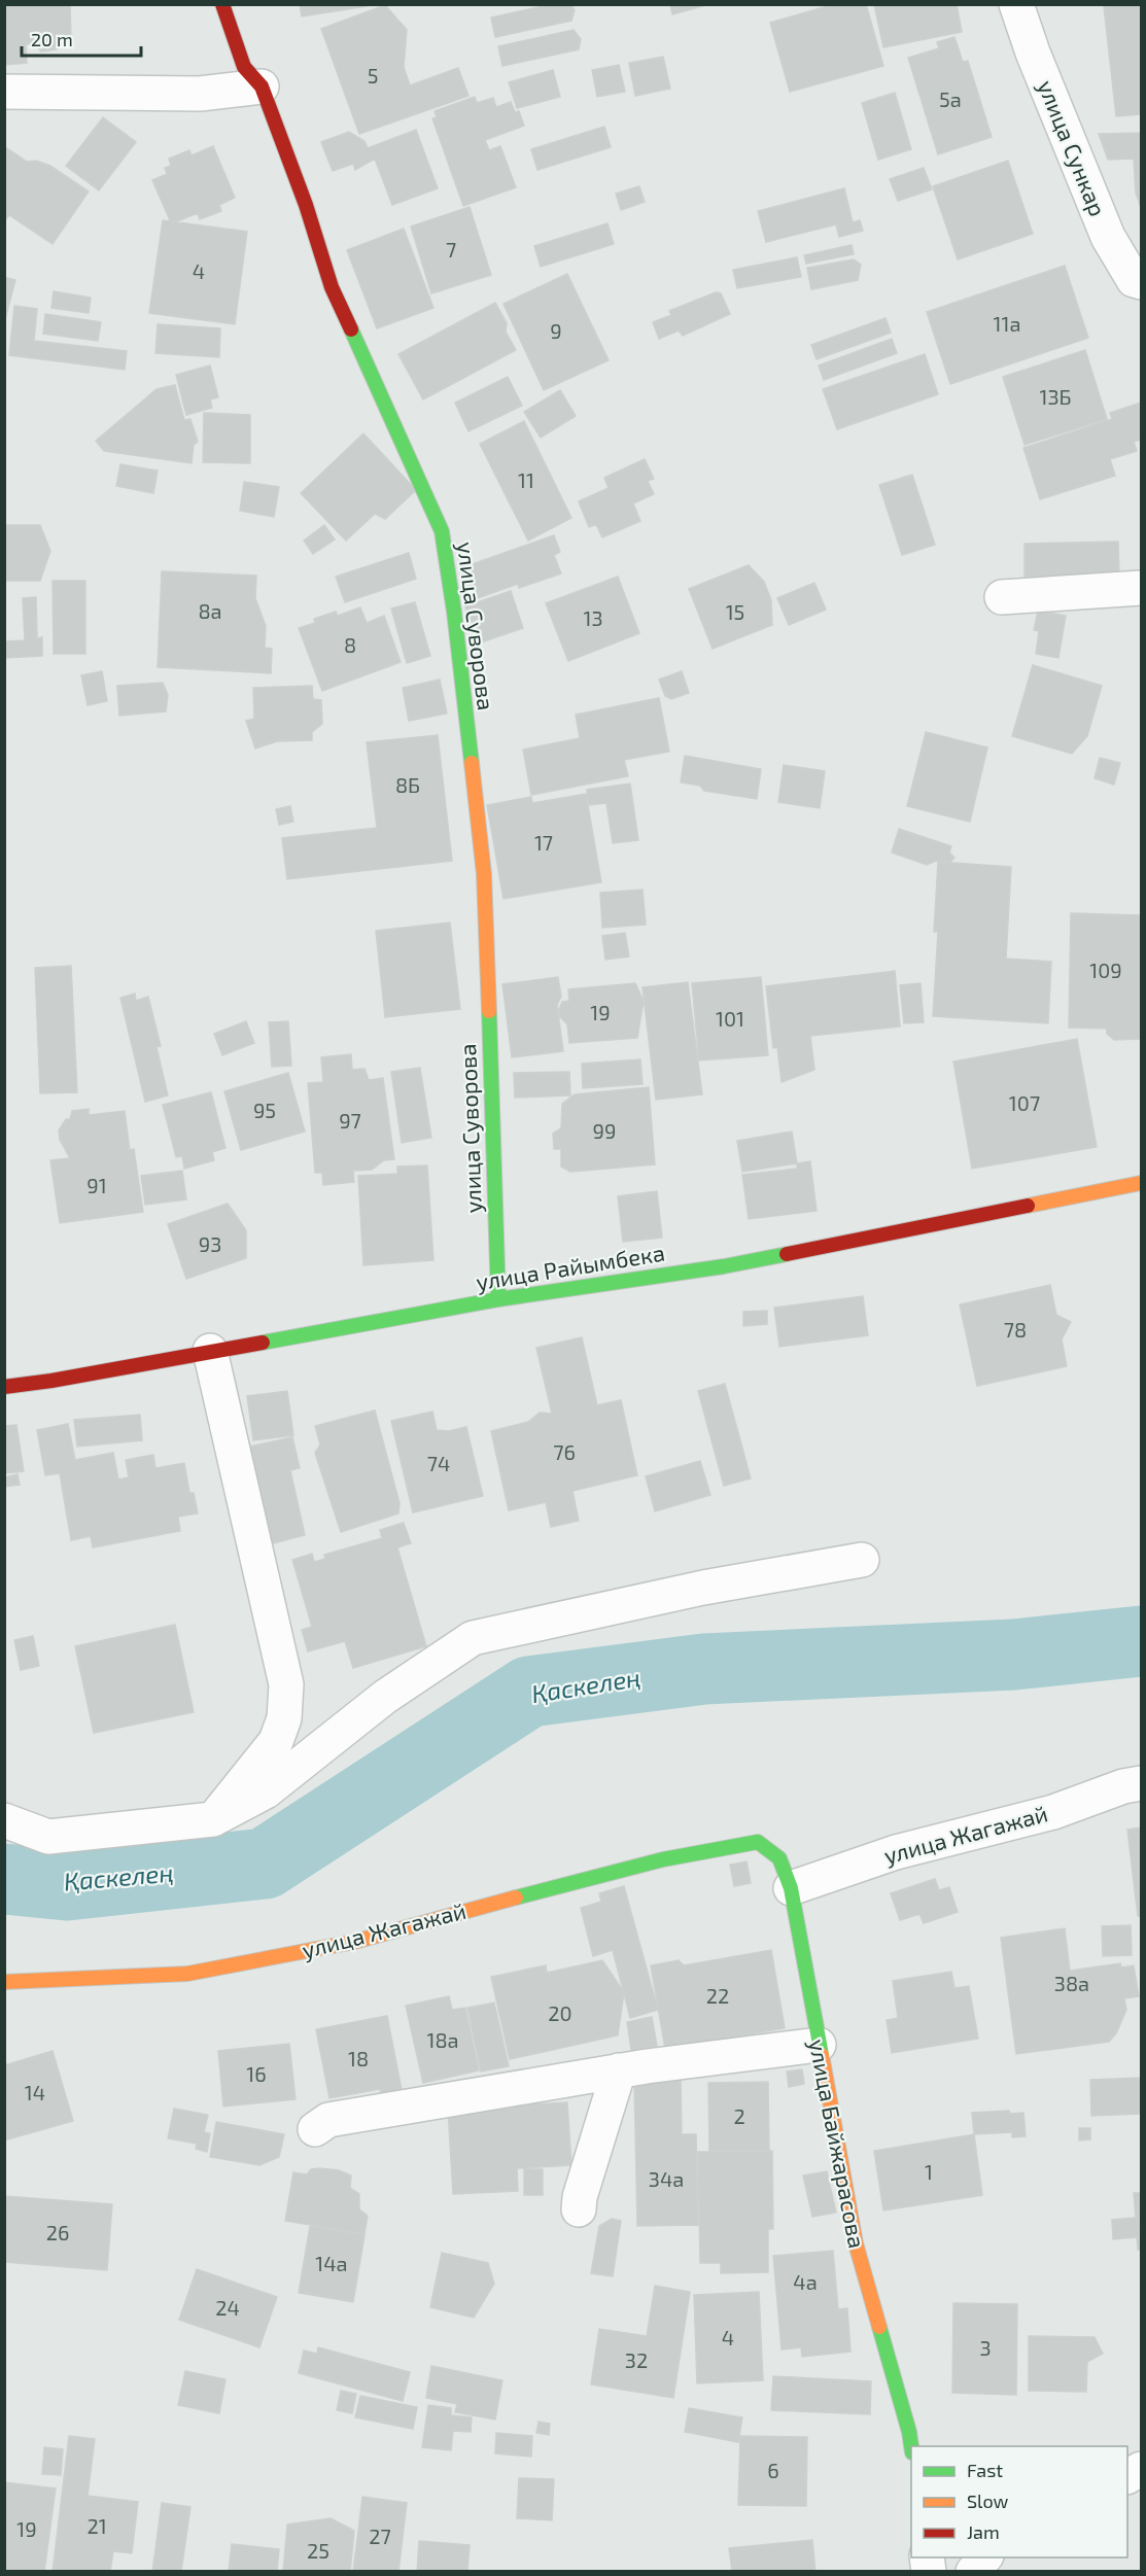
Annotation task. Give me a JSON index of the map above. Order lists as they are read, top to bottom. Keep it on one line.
{"streets":{"street":["улица Сункар","улица Суворова","улица Райымбека","улица Жагажай","улица Байжарасова"]},"crossings":[["улица Суворова","улица Райымбека"],["улица Жагажай","улица Байжарасова"]],"water":["Қаскелең"],"house_numbers":["5","5а","7","4","11а","9","13Б","11","8а","15","13","8","8Б","17","109","19","101","107","95","97","99","91","93","78","76","74","38а","22","20","18а","18","16","14","2","1","34а","26","14а","4а","24","4","3","32","6","21","19","27","25"],"legend":["Fast","Slow","Jam"],"scale_bar":"20 m"}
